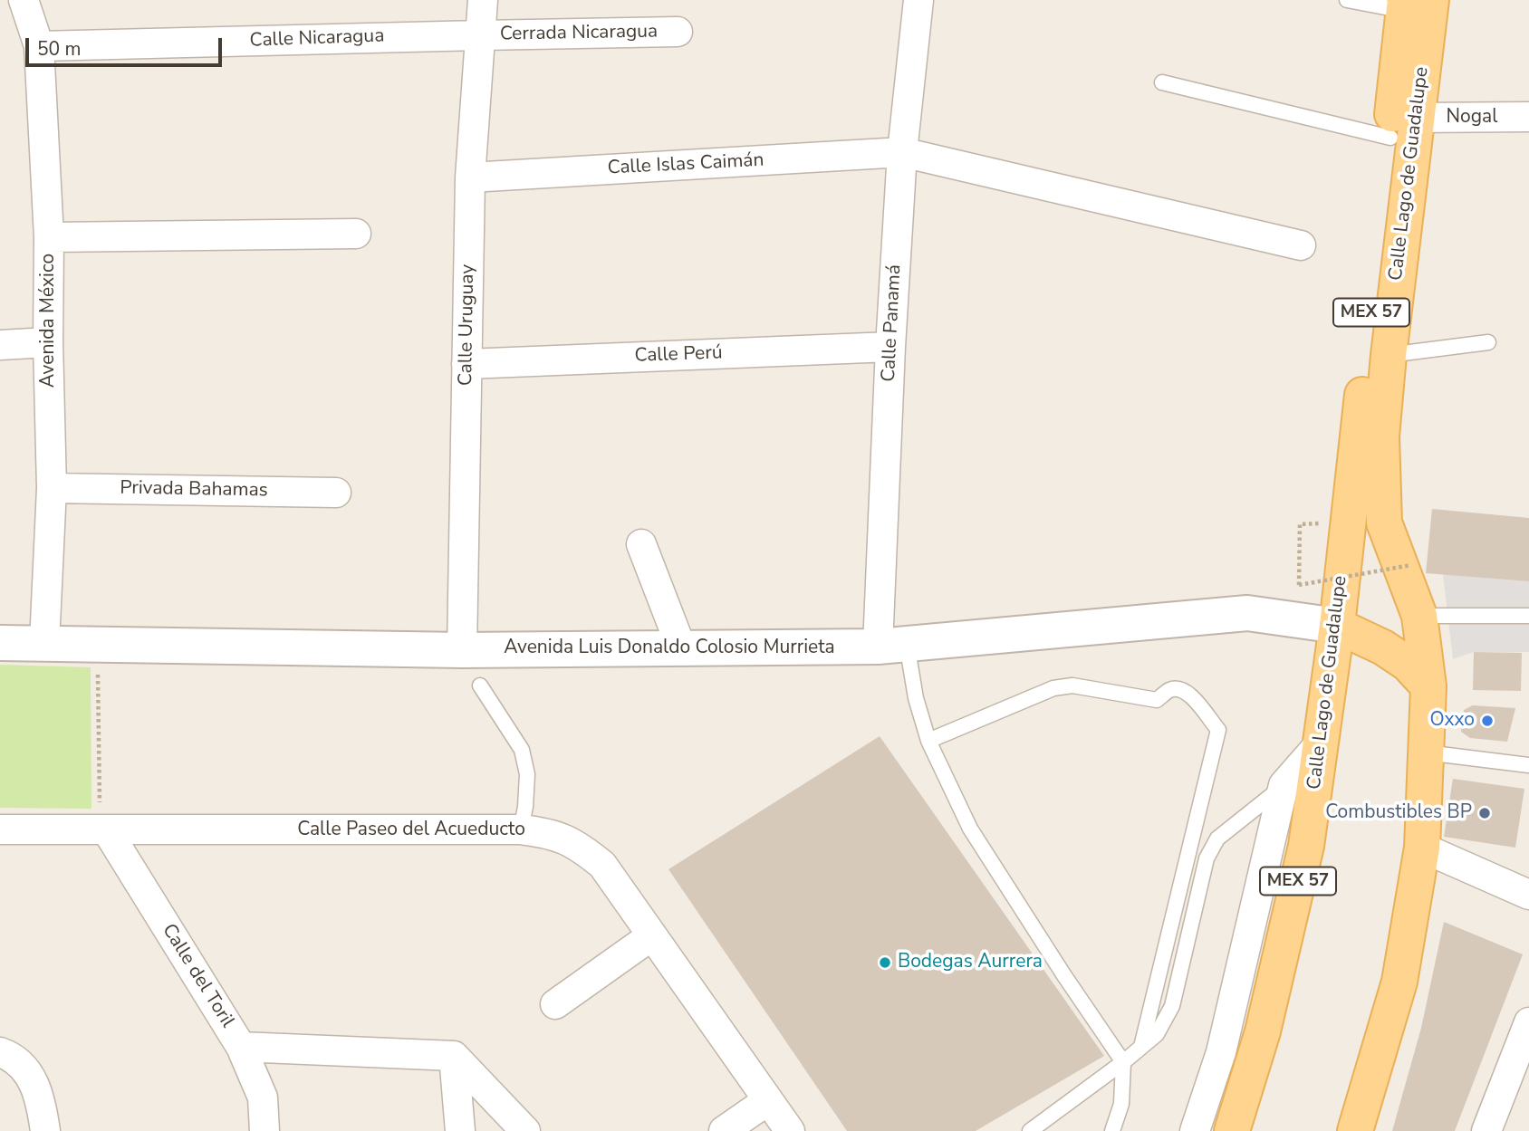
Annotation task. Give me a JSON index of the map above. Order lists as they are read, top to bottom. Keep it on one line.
{"streets":{"main road":["Calle Lago de Guadalupe","MEX 57"],"street":["Cerrada Nicaragua","Calle Nicaragua","Nogal","Calle Islas Caimán","Avenida México","Calle Panamá","Calle Uruguay","Calle Perú","Privada Bahamas","Avenida Luis Donaldo Colosio Murrieta","Calle Paseo del Acueducto","Calle del Toril"]},"crossings":[["Cerrada Nicaragua","Calle Nicaragua"],["Cerrada Nicaragua","Calle Uruguay"],["Calle Nicaragua","Avenida México"],["Calle Nicaragua","Calle Uruguay"],["Nogal","Calle Lago de Guadalupe"],["Calle Islas Caimán","Calle Panamá"],["Calle Islas Caimán","Calle Uruguay"],["Calle Lago de Guadalupe","Avenida Luis Donaldo Colosio Murrieta"],["Avenida México","Privada Bahamas"],["Avenida México","Avenida Luis Donaldo Colosio Murrieta"],["Calle Panamá","Calle Perú"],["Calle Panamá","Avenida Luis Donaldo Colosio Murrieta"],["Calle Uruguay","Calle Perú"],["Calle Uruguay","Avenida Luis Donaldo Colosio Murrieta"],["Calle Paseo del Acueducto","Calle del Toril"]],"places":["Oxxo","Combustibles BP","Bodegas Aurrera"],"scale_bar":"50 m"}
